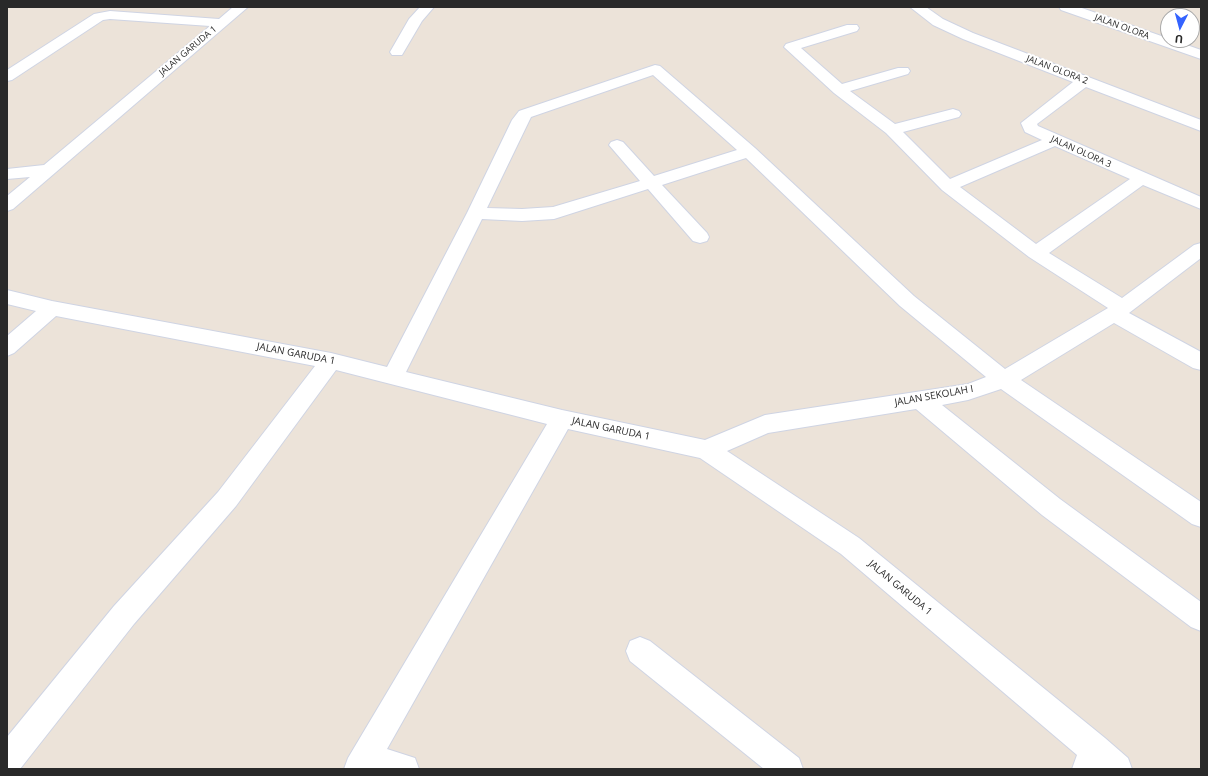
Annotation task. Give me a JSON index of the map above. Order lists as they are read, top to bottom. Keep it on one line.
{"streets":{"street":["JALAN OLORA","JALAN GARUDA 1","JALAN OLORA 2","JALAN OLORA 3","JALAN SEKOLAH I"]},"crossings":[["JALAN GARUDA 1","JALAN SEKOLAH I"],["JALAN OLORA 2","JALAN OLORA 3"]],"north":"bottom"}
